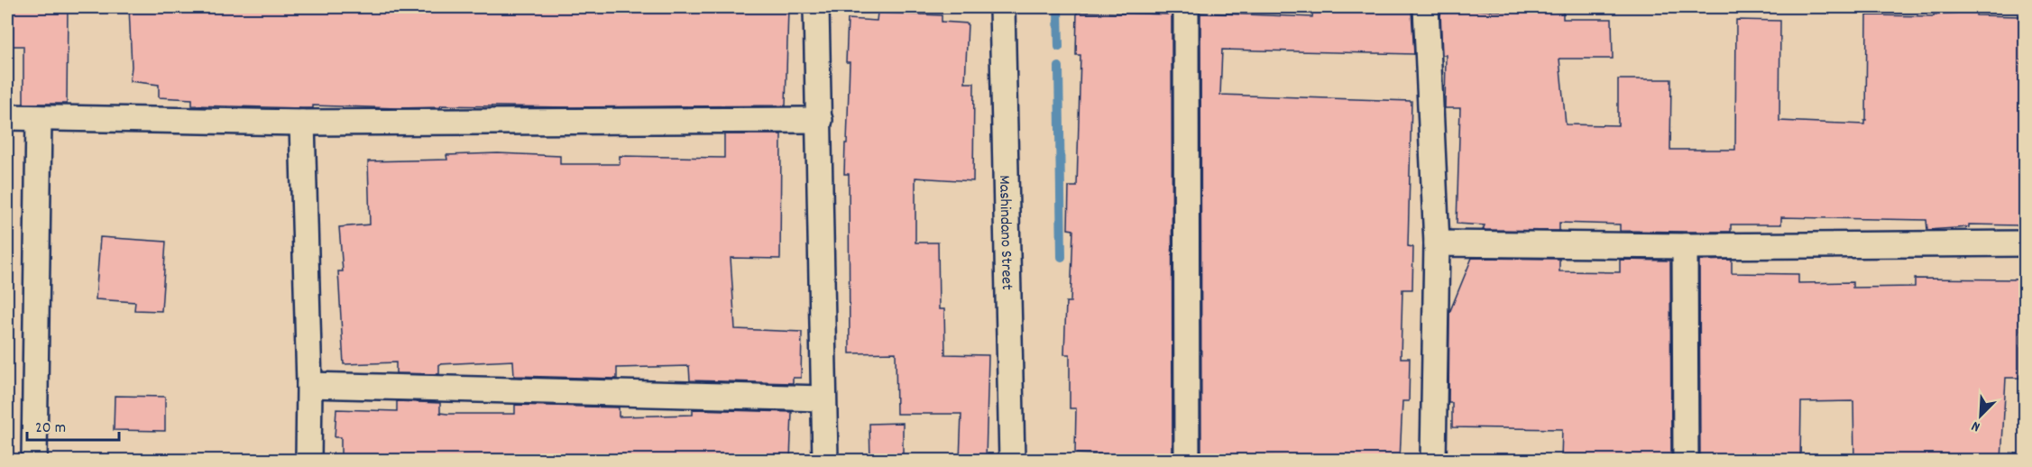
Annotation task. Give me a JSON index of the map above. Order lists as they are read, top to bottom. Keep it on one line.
{"streets":{"street":["Mashindano Street"]},"scale_bar":"20 m","north":"bottom left"}
